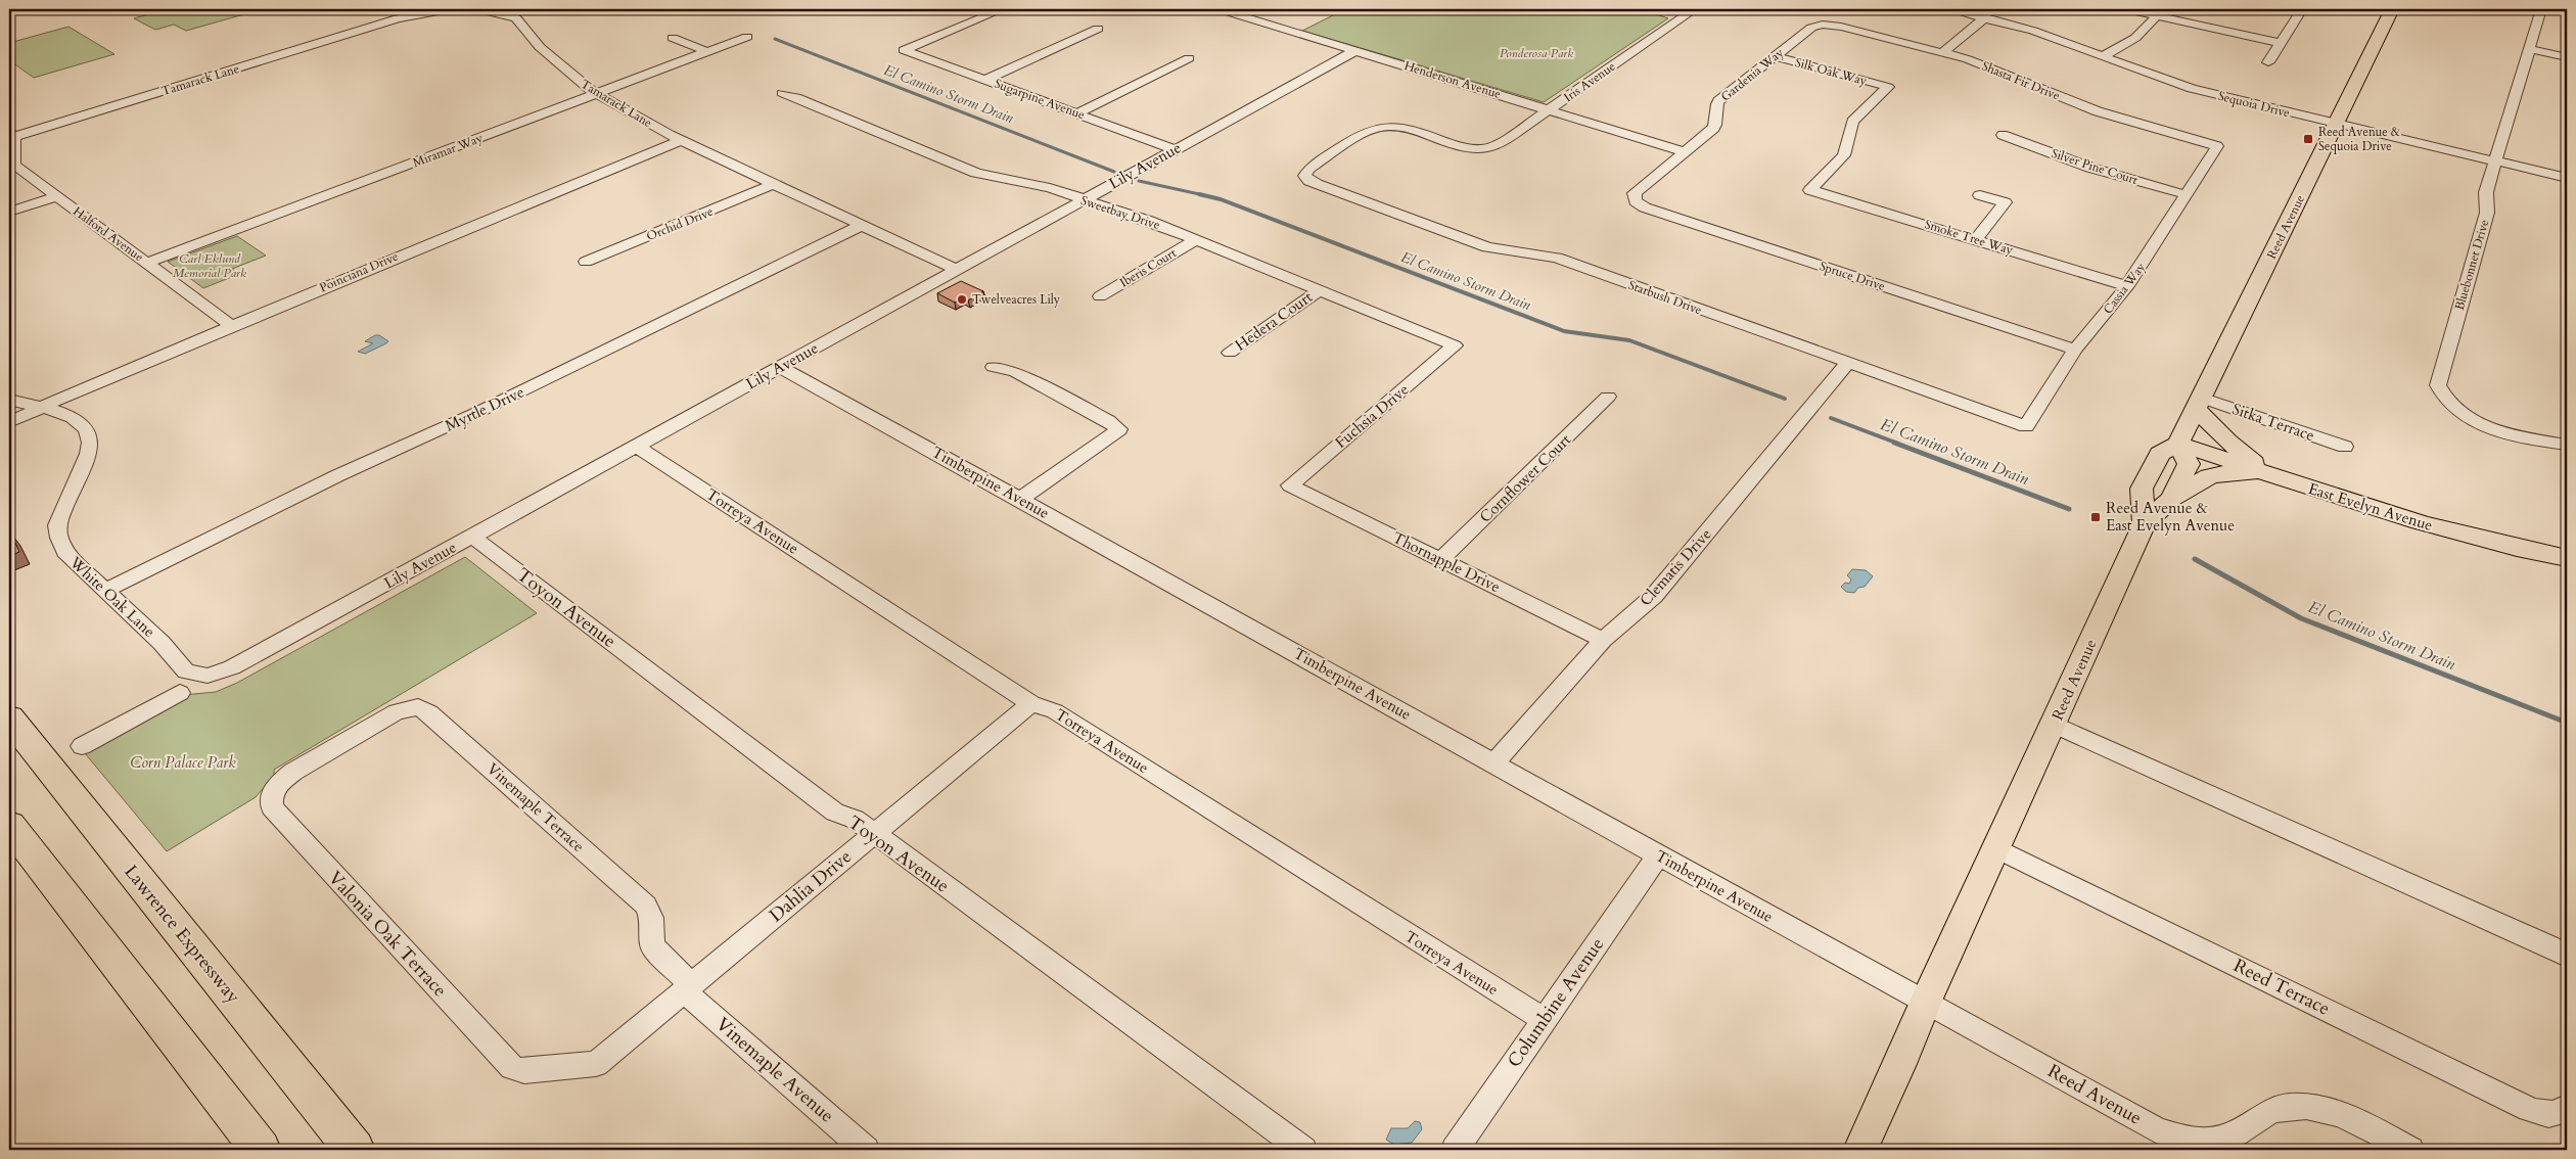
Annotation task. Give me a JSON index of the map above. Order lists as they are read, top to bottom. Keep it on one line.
{"streets":{"highway":["Lawrence Expressway"],"main road":["Reed Avenue","East Evelyn Avenue"],"street":["Silk Oak Way","Gardenia Way","Tamarack Lane","Henderson Avenue","Shasta Fir Drive","Iris Avenue","Sugarpine Avenue","Sequoia Drive","Miramar Way","Lily Avenue","Silver Pine Court","Sweetbay Drive","Orchid Drive","Halford Avenue","Smoke Tree Way","Bluebonnet Drive","Iberis Court","Poinciana Drive","Spruce Drive","Cassia Way","Starbush Drive","Hedera Court","Myrtle Drive","Fuchsia Drive","Sitka Terrace","Cornflower Court","Timberpine Avenue","Torreya Avenue","Thornapple Drive","Clematis Drive","White Oak Lane","Toyon Avenue","Vinemaple Terrace","Dahlia Drive","Valonia Oak Terrace","Reed Terrace","Columbine Avenue","Vinemaple Avenue"]},"crossings":[["Silk Oak Way","Gardenia Way"],["Silk Oak Way","Smoke Tree Way"],["Gardenia Way","Henderson Avenue"],["Gardenia Way","Shasta Fir Drive"],["Gardenia Way","Spruce Drive"],["Tamarack Lane","Miramar Way"],["Tamarack Lane","Lily Avenue"],["Tamarack Lane","Orchid Drive"],["Tamarack Lane","Halford Avenue"],["Tamarack Lane","Poinciana Drive"],["Tamarack Lane","Myrtle Drive"],["Henderson Avenue","Iris Avenue"],["Henderson Avenue","Lily Avenue"],["Shasta Fir Drive","Cassia Way"],["Iris Avenue","Starbush Drive"],["Sugarpine Avenue","Lily Avenue"],["Sequoia Drive","Reed Avenue"],["Sequoia Drive","Bluebonnet Drive"],["Miramar Way","Halford Avenue"],["Lily Avenue","Sweetbay Drive"],["Lily Avenue","Timberpine Avenue"],["Lily Avenue","Torreya Avenue"],["Lily Avenue","White Oak Lane"],["Lily Avenue","Toyon Avenue"],["Silver Pine Court","Cassia Way"],["Sweetbay Drive","Iberis Court"],["Sweetbay Drive","Hedera Court"],["Sweetbay Drive","Fuchsia Drive"],["Reed Avenue","Sitka Terrace"],["Reed Avenue","Timberpine Avenue"],["Reed Avenue","East Evelyn Avenue"],["Reed Avenue","Reed Terrace"],["Halford Avenue","Poinciana Drive"],["Smoke Tree Way","Cassia Way"],["Poinciana Drive","White Oak Lane"],["Spruce Drive","Cassia Way"],["Cassia Way","Starbush Drive"],["Starbush Drive","Clematis Drive"],["Myrtle Drive","White Oak Lane"],["Fuchsia Drive","Thornapple Drive"],["Cornflower Court","Thornapple Drive"],["Timberpine Avenue","Clematis Drive"],["Timberpine Avenue","Columbine Avenue"],["Torreya Avenue","Dahlia Drive"],["Torreya Avenue","Columbine Avenue"],["Thornapple Drive","Clematis Drive"],["Toyon Avenue","Dahlia Drive"],["Vinemaple Terrace","Dahlia Drive"],["Vinemaple Terrace","Valonia Oak Terrace"],["Vinemaple Terrace","Vinemaple Avenue"],["Dahlia Drive","Valonia Oak Terrace"],["Dahlia Drive","Vinemaple Avenue"]],"water":["El Camino Storm Drain"],"parks":["Ponderosa Park","Carl Eklund Memorial Park","Corn Palace Park"],"places":{"transit":["Reed Avenue & Sequoia Drive","Reed Avenue & East Evelyn Avenue"],"other":["Twelveacres Lily"]}}
